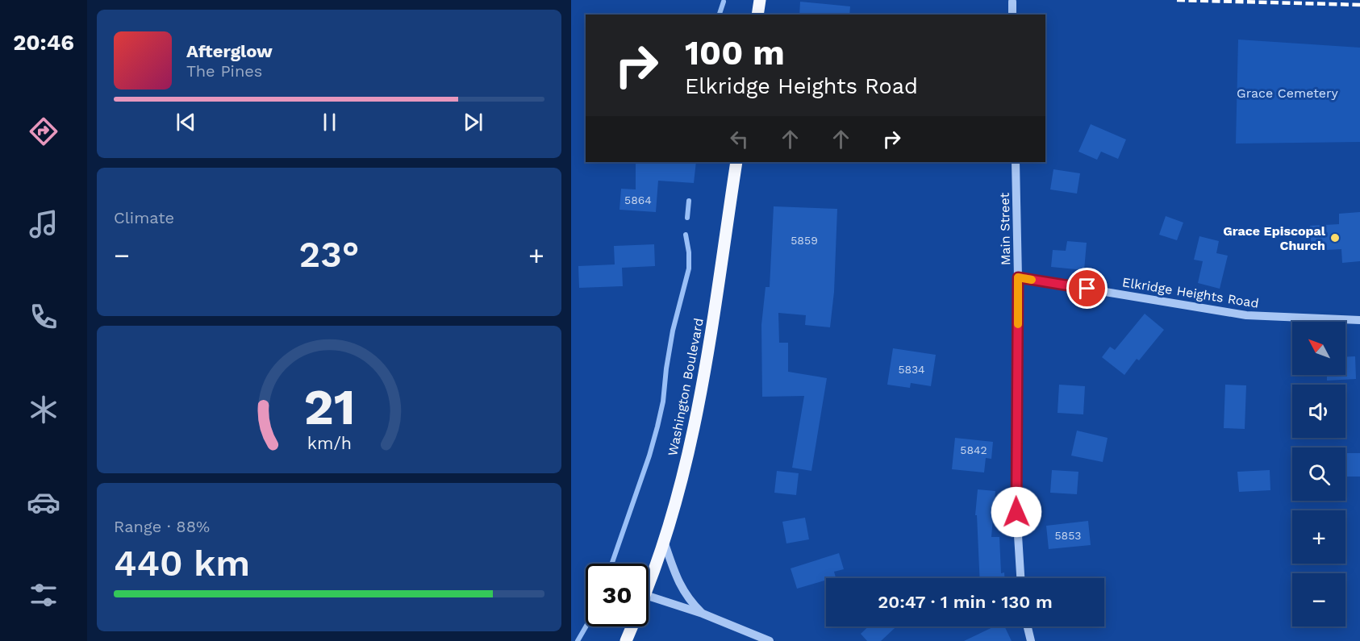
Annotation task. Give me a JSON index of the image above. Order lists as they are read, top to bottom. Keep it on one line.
{"streets":{"main road":["Washington Boulevard"],"street":["Main Street","Elkridge Heights Road"]},"crossings":[["Main Street","Elkridge Heights Road"]],"parks":["Grace Cemetery"],"places":["Grace Episcopal Church"],"house_numbers":["5864","5859","5834","5842","5853"],"north":"top left","page":{"tabs":"20:46","turn":["100 m","Elkridge Heights Road"],"song":["Afterglow","The Pines"],"tile":["Climate",["Range · 88%","440 km"]],"heat":["−","23°","+"],"map_buttons":["+","−"],"limit":"30","trip":"20:47 · 1 min · 130 m","gauge":["21","km/h"]}}
